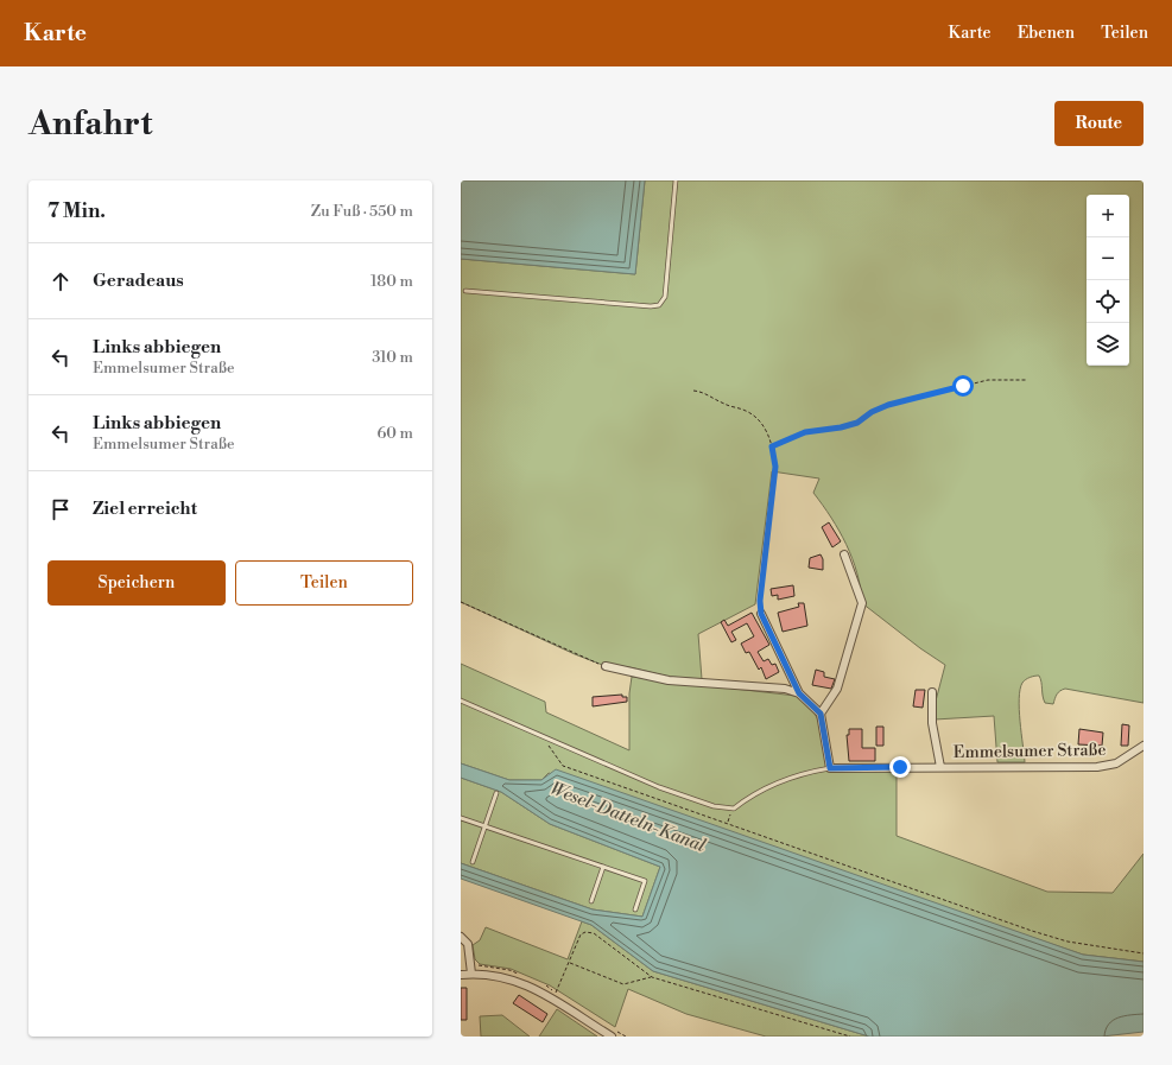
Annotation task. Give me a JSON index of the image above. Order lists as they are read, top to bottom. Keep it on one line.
{"streets":{"street":["Emmelsumer Straße"]},"water":["Wesel-Datteln-Kanal"],"page":{"header":"Karte","nav":["Karte","Ebenen","Teilen"],"buttons":["Route",["Speichern","Teilen"]],"title":"Anfahrt","heading":["7 Min.","Zu Fuß · 550 m"],"map_buttons":["+","−"],"list":[["Geradeaus","180 m"],["Links abbiegen","Emmelsumer Straße","310 m"],["Links abbiegen","Emmelsumer Straße","60 m"],"Ziel erreicht"]}}
